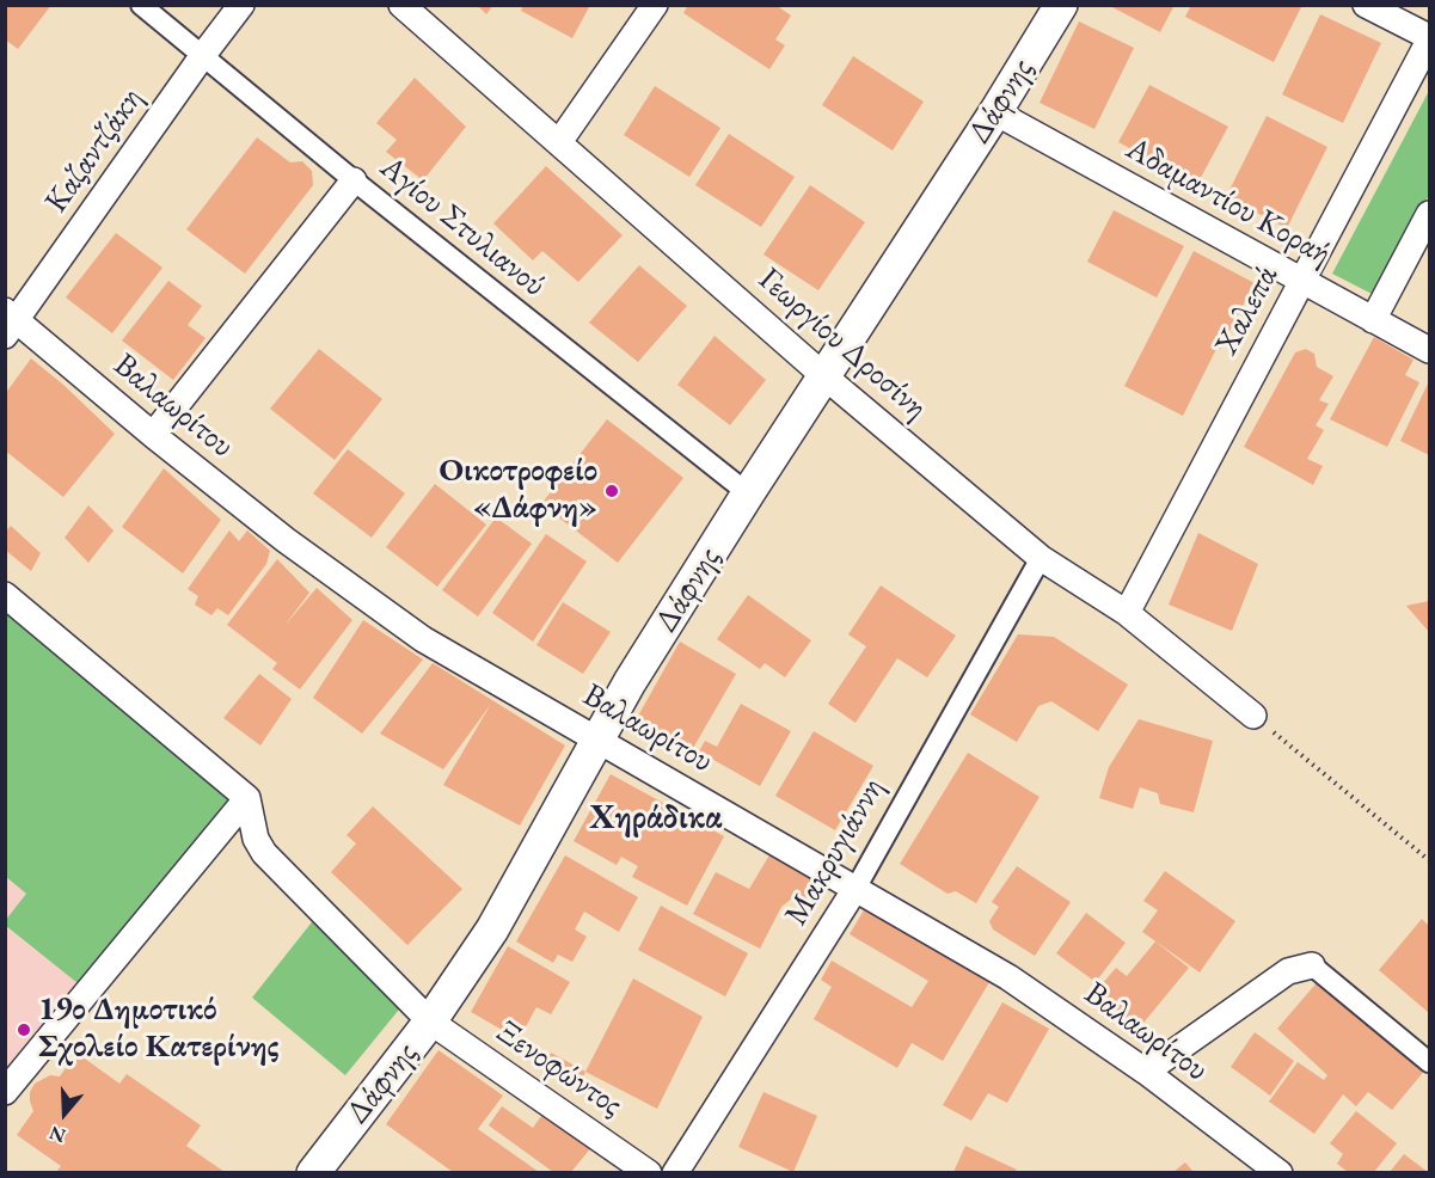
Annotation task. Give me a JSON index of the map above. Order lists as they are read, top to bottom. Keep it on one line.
{"streets":{"street":["Δάφνης","Καζαντζάκη","Αδαμαντίου Κοραή","Αγίου Στυλιανού","Χαλεπά","Γεωργίου Δροσίνη","Βαλαωρίτου","Μακρυγιάννη","Ξενοφώντος"]},"crossings":[["Δάφνης","Αδαμαντίου Κοραή"],["Δάφνης","Αγίου Στυλιανού"],["Δάφνης","Γεωργίου Δροσίνη"],["Δάφνης","Βαλαωρίτου"],["Δάφνης","Ξενοφώντος"],["Καζαντζάκη","Αγίου Στυλιανού"],["Καζαντζάκη","Βαλαωρίτου"],["Αδαμαντίου Κοραή","Χαλεπά"],["Χαλεπά","Γεωργίου Δροσίνη"],["Γεωργίου Δροσίνη","Μακρυγιάννη"],["Βαλαωρίτου","Μακρυγιάννη"]],"districts":["Χηράδικα"],"places":["Οικοτροφείο «Δάφνη»","19ο Δημοτικό Σχολείο Κατερίνης"],"north":"bottom"}
